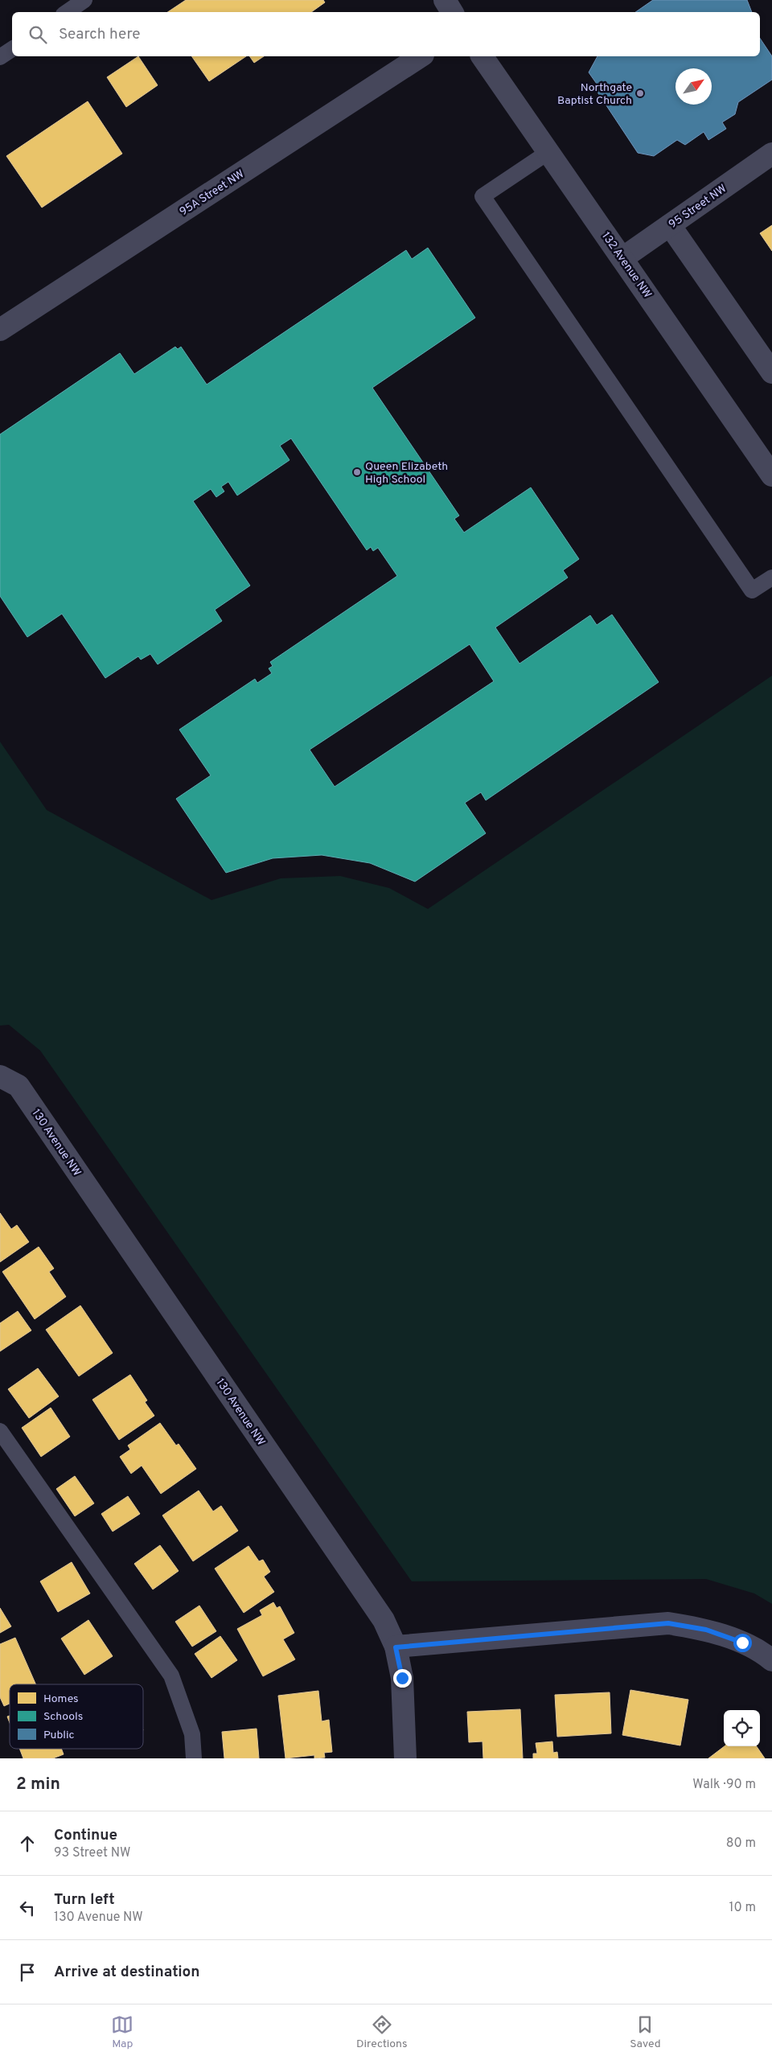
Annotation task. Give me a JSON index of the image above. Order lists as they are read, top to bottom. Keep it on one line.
{"streets":{"street":["95A Street NW","95 Street NW","132 Avenue NW","130 Avenue NW"]},"crossings":[["95 Street NW","132 Avenue NW"]],"places":["Northgate Baptist Church","Queen Elizabeth High School"],"legend":["Homes","Schools","Public"],"north":"top right","page":{"search":"Search here","heading":["2 min","Walk · 90 m"],"list":[["Continue","93 Street NW","80 m"],["Turn left","130 Avenue NW","10 m"],"Arrive at destination"],"nav":["Map","Directions","Saved"]}}
